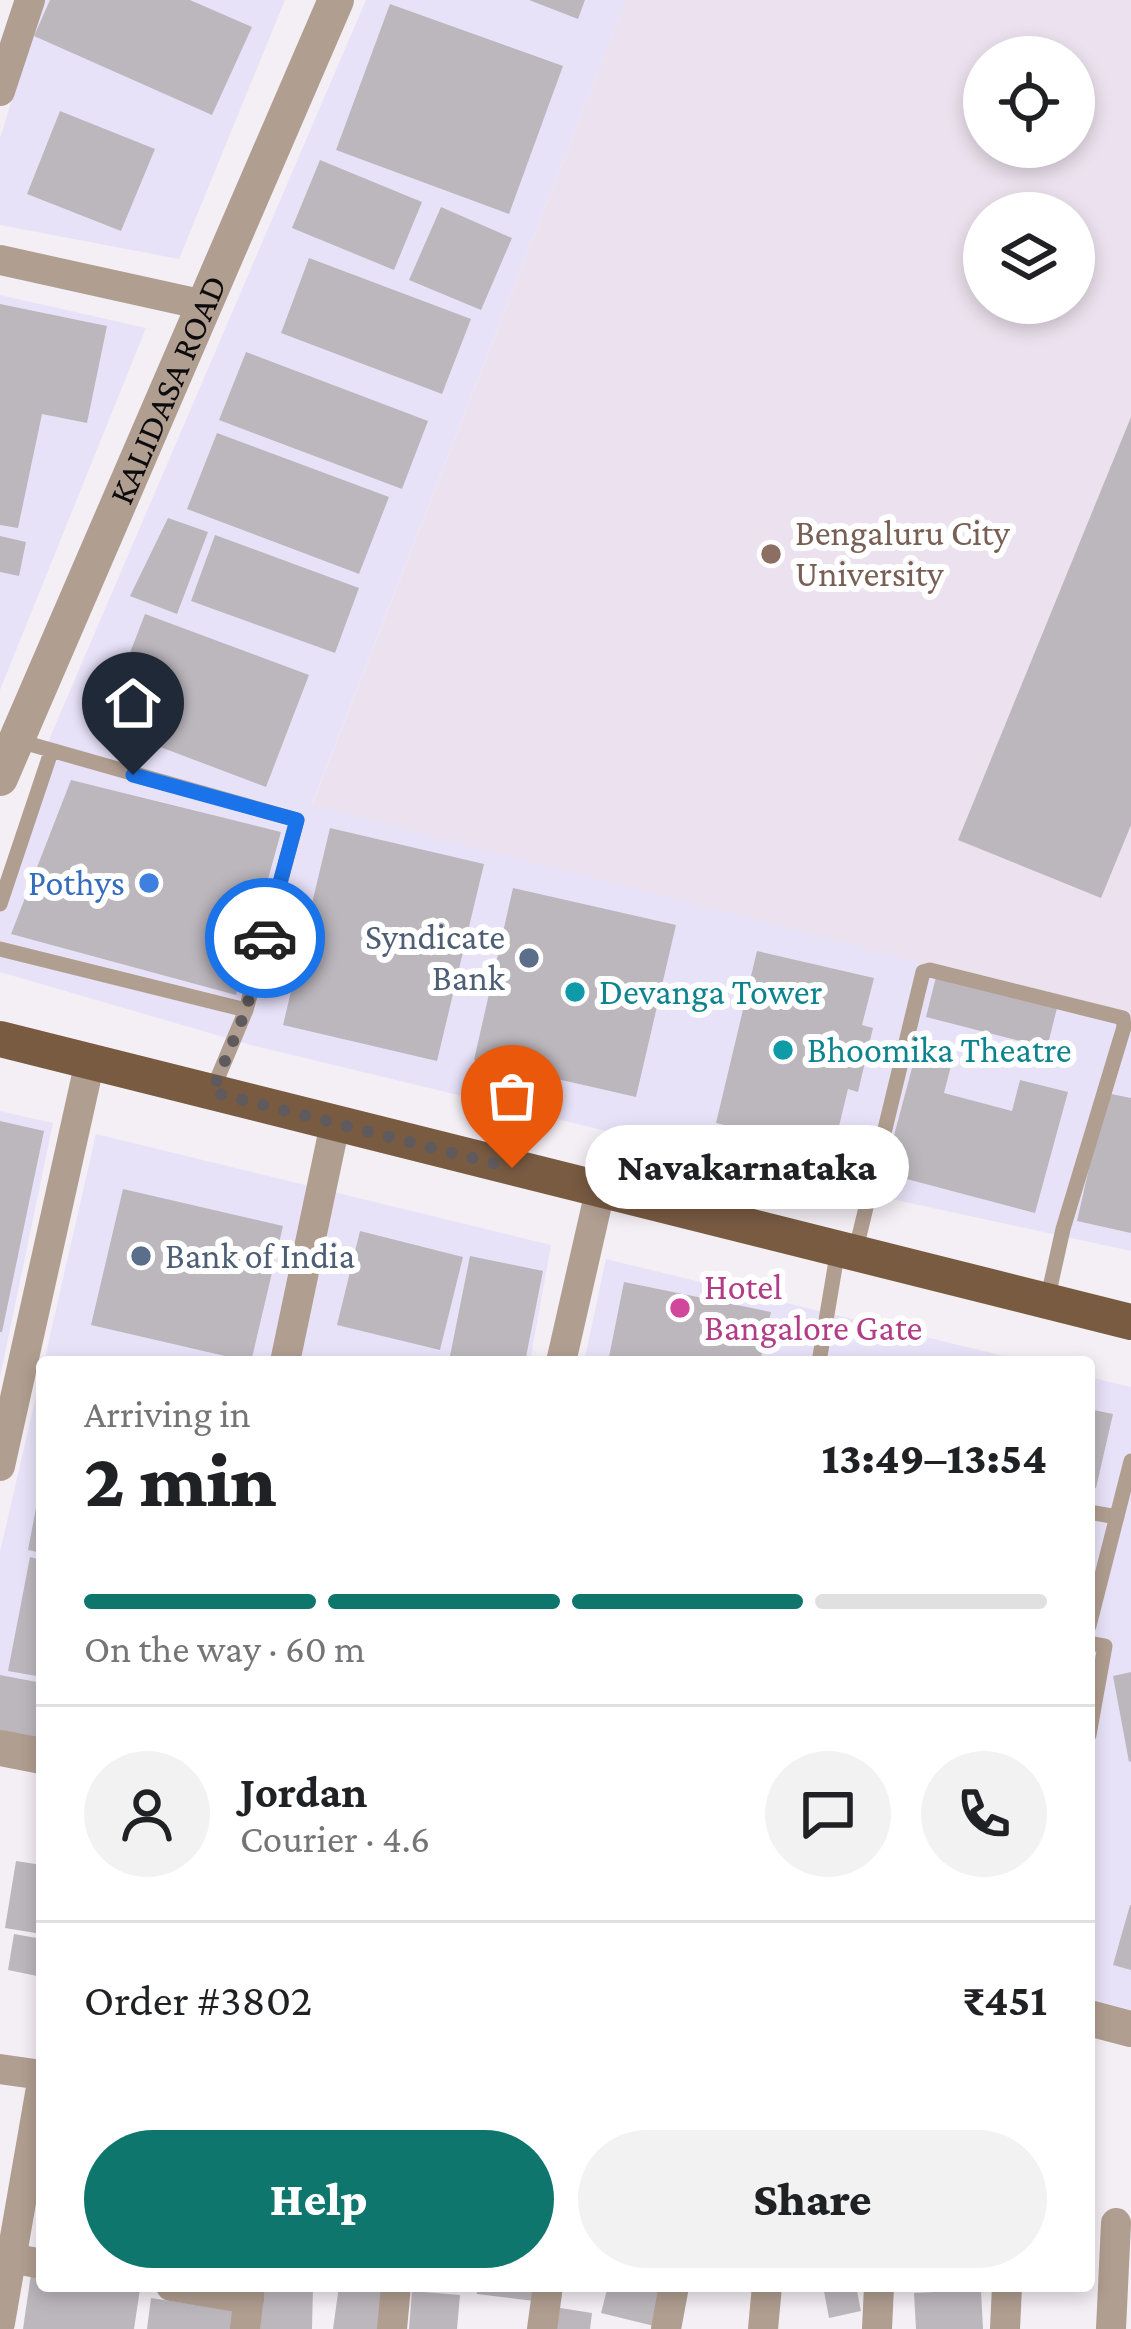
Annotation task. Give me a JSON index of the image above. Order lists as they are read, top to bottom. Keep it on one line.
{"streets":{"street":["KALIDASA ROAD"]},"places":["Bengaluru City University","Pothys","Syndicate Bank","Devanga Tower","Bhoomika Theatre","Navakarnataka","Bank of India","Hotel Bangalore Gate"],"page":{"bubble":"Navakarnataka","heading":["2 min","Arriving in","13:49–13:54"],"panel":["Jordan","Courier · 4.6","Order #3802","₹451"],"bar":"On the way · 60 m","buttons":["Help","Share"]}}
